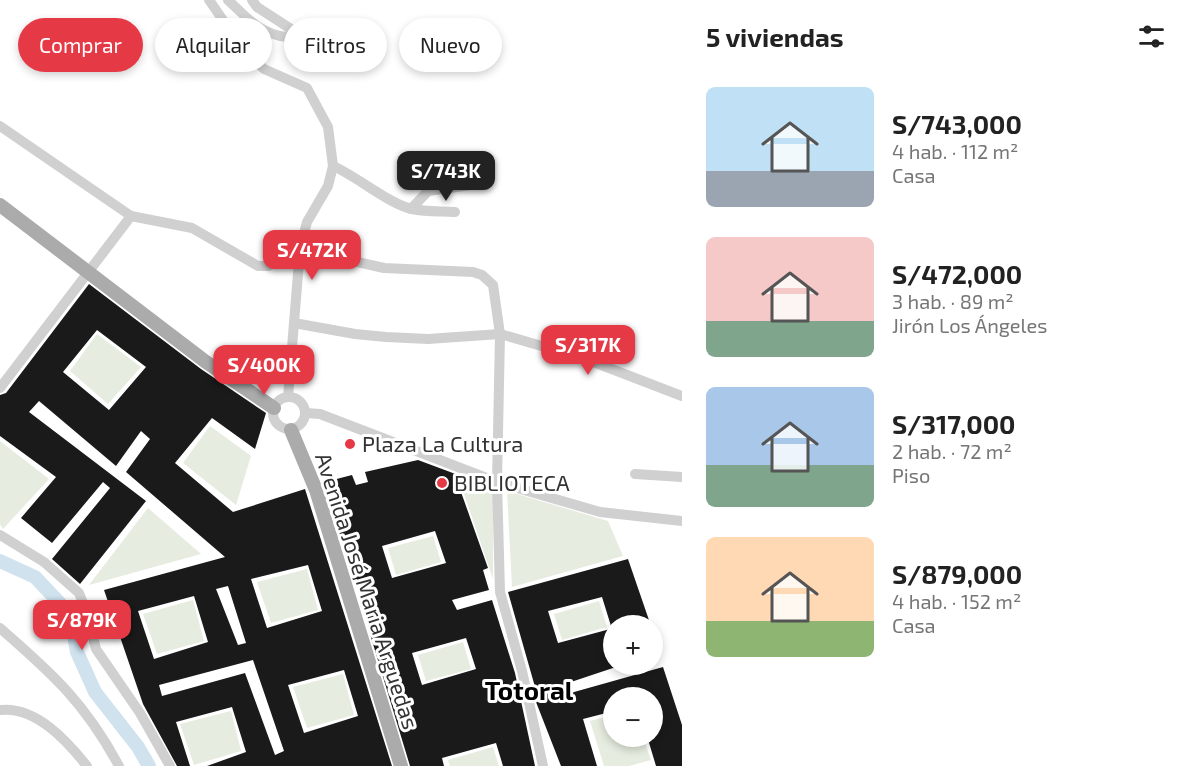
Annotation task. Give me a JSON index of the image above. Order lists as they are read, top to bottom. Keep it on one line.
{"streets":{"main road":["Avenida José Maria Arguedas"]},"districts":["Totoral"],"places":["Plaza La Cultura","BIBLIOTECA"],"page":{"heading":"5 viviendas","chip":["Comprar","Alquilar","Filtros","Nuevo"],"list":[{"name":"S/743,000","note":"4 hab. · 112 m² · Casa"},{"name":"S/472,000","note":"3 hab. · 89 m² · Jirón Los Ángeles"},{"name":"S/317,000","note":"2 hab. · 72 m² · Piso"},{"name":"S/879,000","note":"4 hab. · 152 m² · Casa"}],"price":["S/743K","S/472K","S/317K","S/400K","S/879K"],"map_buttons":["+","−"]}}
